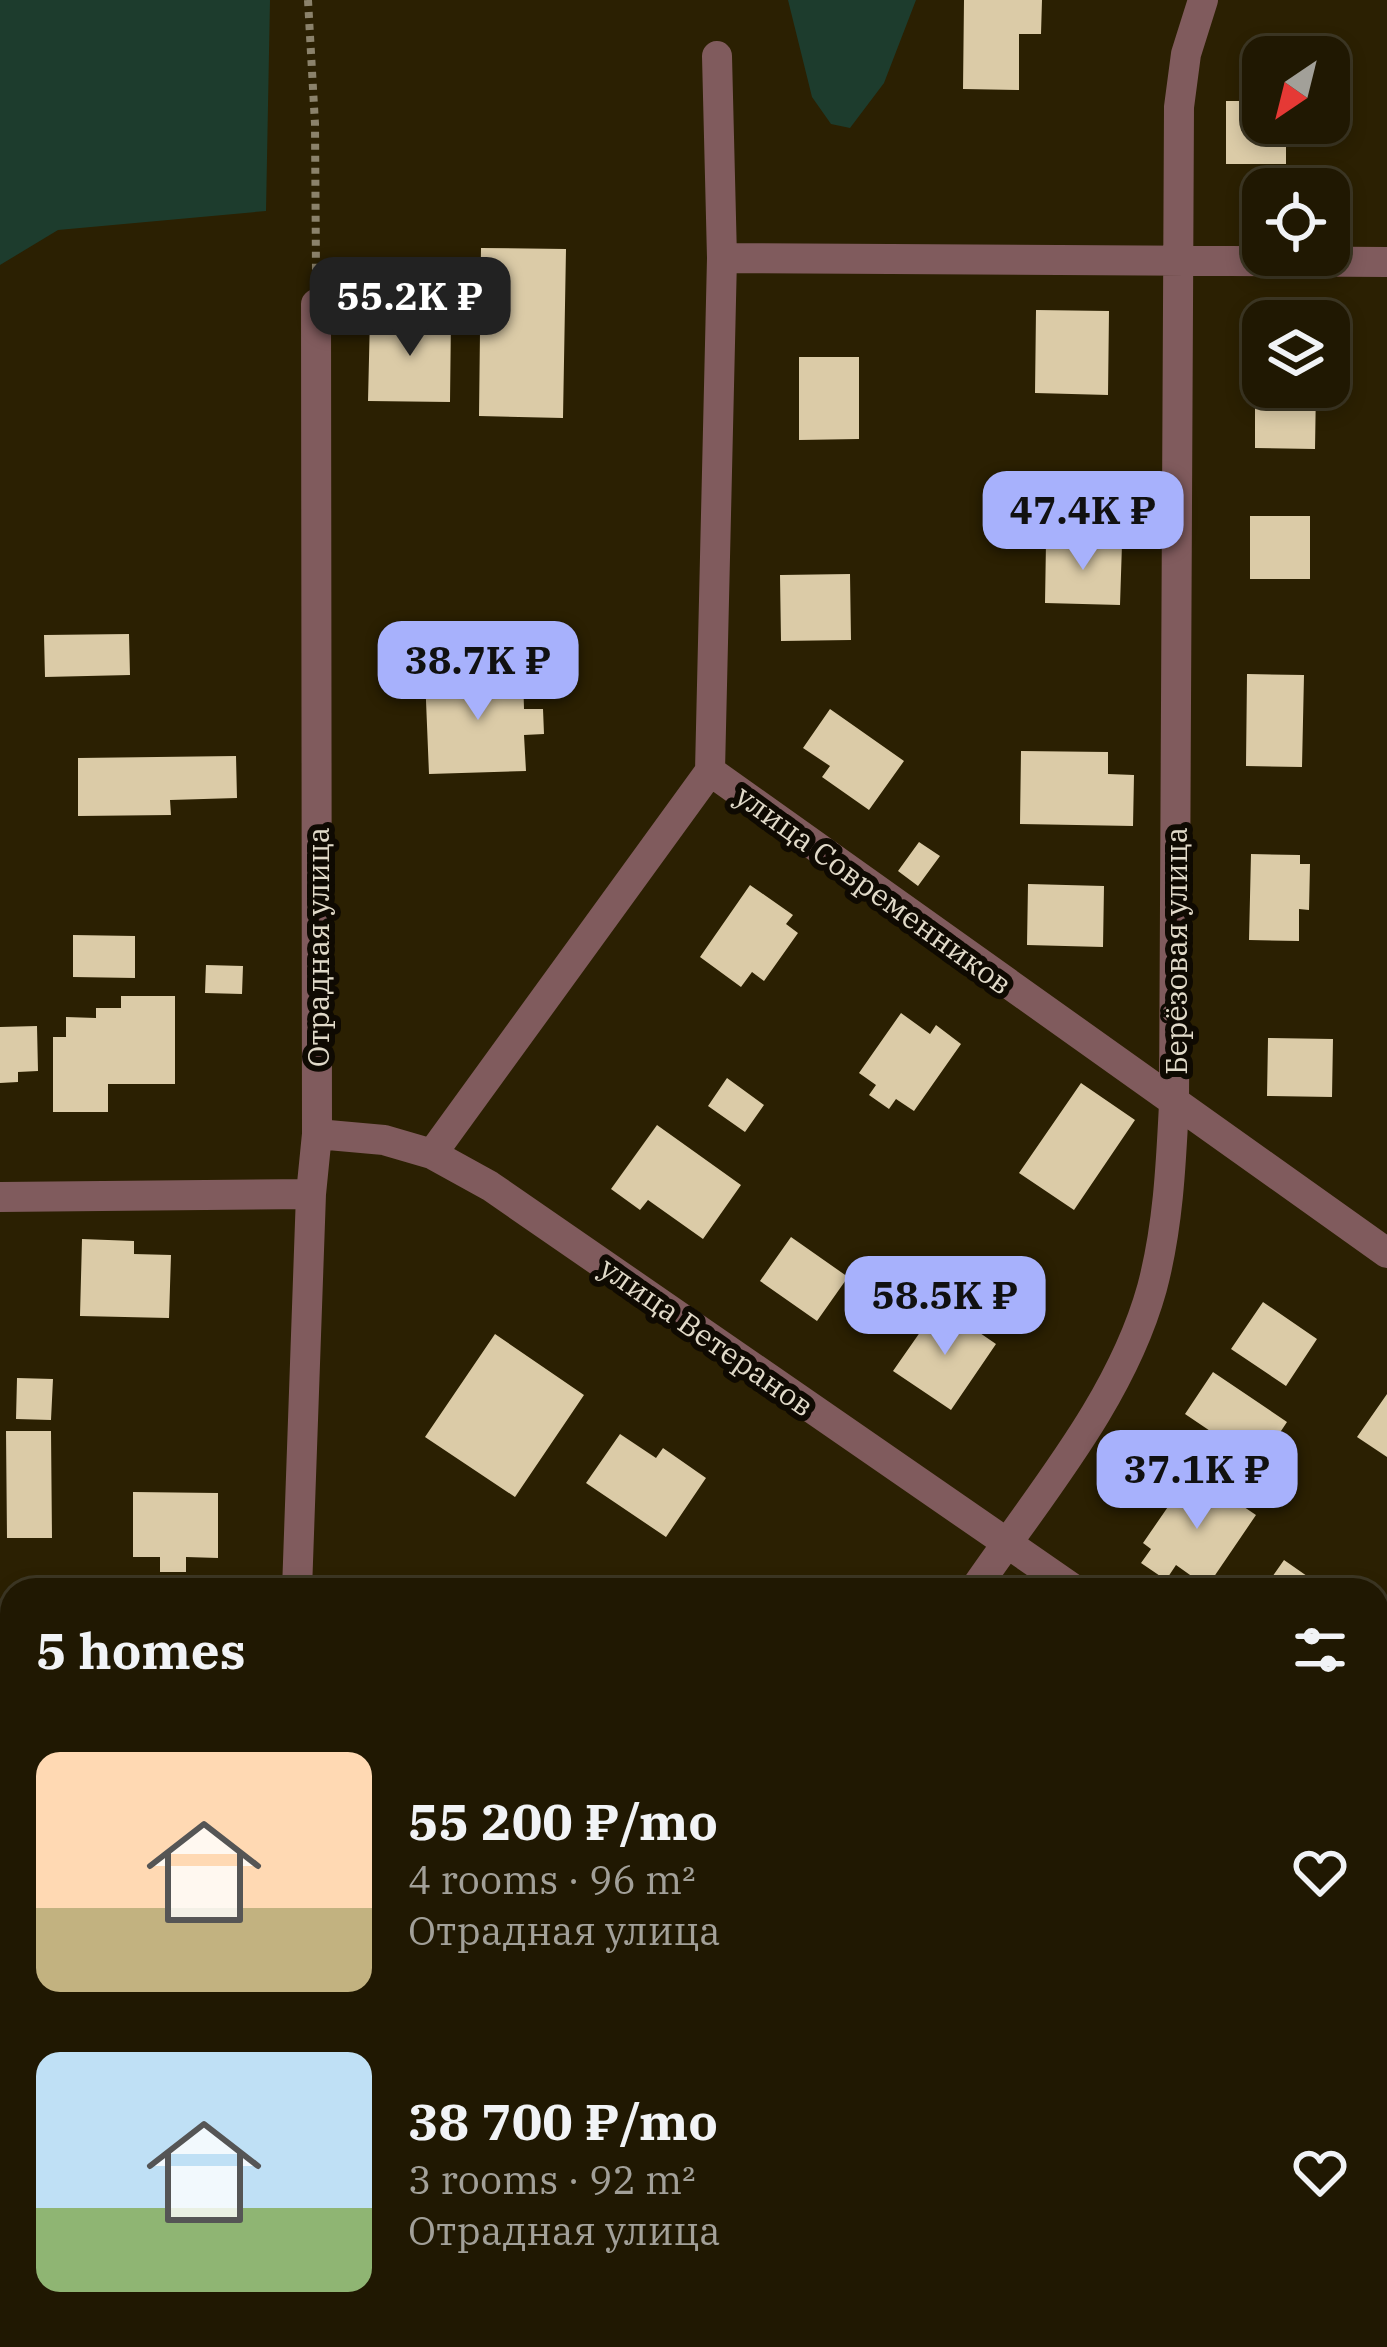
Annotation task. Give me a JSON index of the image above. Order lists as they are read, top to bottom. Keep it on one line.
{"streets":{"street":["улица Современников","Отрадная улица","Берёзовая улица","улица Ветеранов"]},"crossings":[["улица Современников","Берёзовая улица"],["Отрадная улица","улица Ветеранов"],["Берёзовая улица","улица Ветеранов"]],"north":"bottom left","page":{"price":["55.2K ₽","47.4K ₽","38.7K ₽","58.5K ₽","37.1K ₽"],"heading":"5 homes","list":[{"name":"55 200 ₽/mo","note":"4 rooms · 96 m² · Отрадная улица"},{"name":"38 700 ₽/mo","note":"3 rooms · 92 m² · Отрадная улица"}]}}
